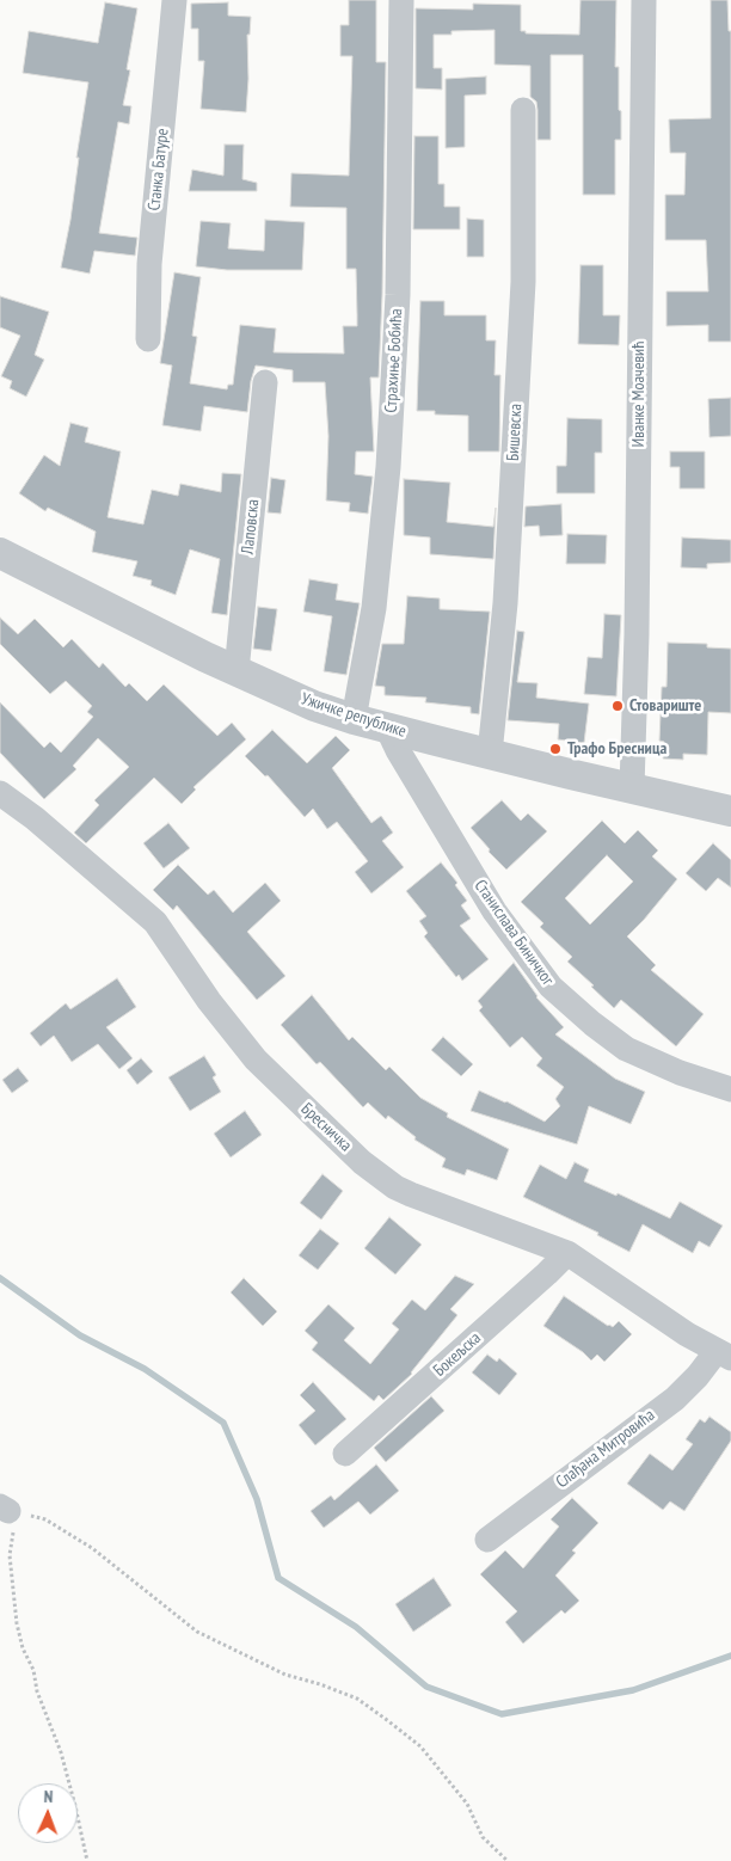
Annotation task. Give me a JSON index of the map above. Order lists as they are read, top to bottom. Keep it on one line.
{"streets":{"street":["Станка Батуре","Страхиње Бобића","Иванке Моачевић","Бишевска","Лаповска","Ужичке републике","Станислава Биничког","Бресничка","Бокељска","Слађана Митровића"]},"crossings":[["Страхиње Бобића","Ужичке републике"],["Иванке Моачевић","Ужичке републике"],["Бишевска","Ужичке републике"],["Лаповска","Ужичке републике"],["Ужичке републике","Станислава Биничког"],["Бресничка","Бокељска"],["Бресничка","Слађана Митровића"]],"places":["Стовариште","Трафо Бресница"],"north":"top"}
